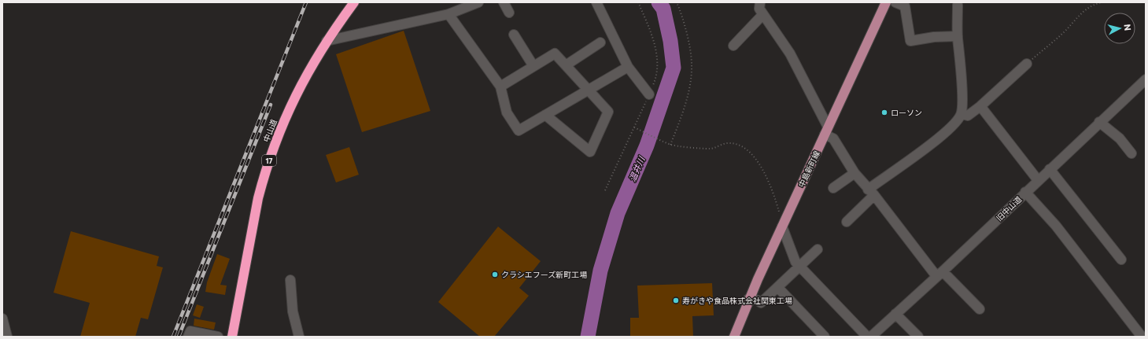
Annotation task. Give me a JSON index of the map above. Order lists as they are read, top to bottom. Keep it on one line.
{"streets":{"highway":["中山道","17"],"main road":["中島新町線"],"street":["旧中山道"]},"water":["温井川"],"places":["ローソン","クラシエフーズ新町工場","寿がきや食品株式会社関東工場"],"north":"right"}
